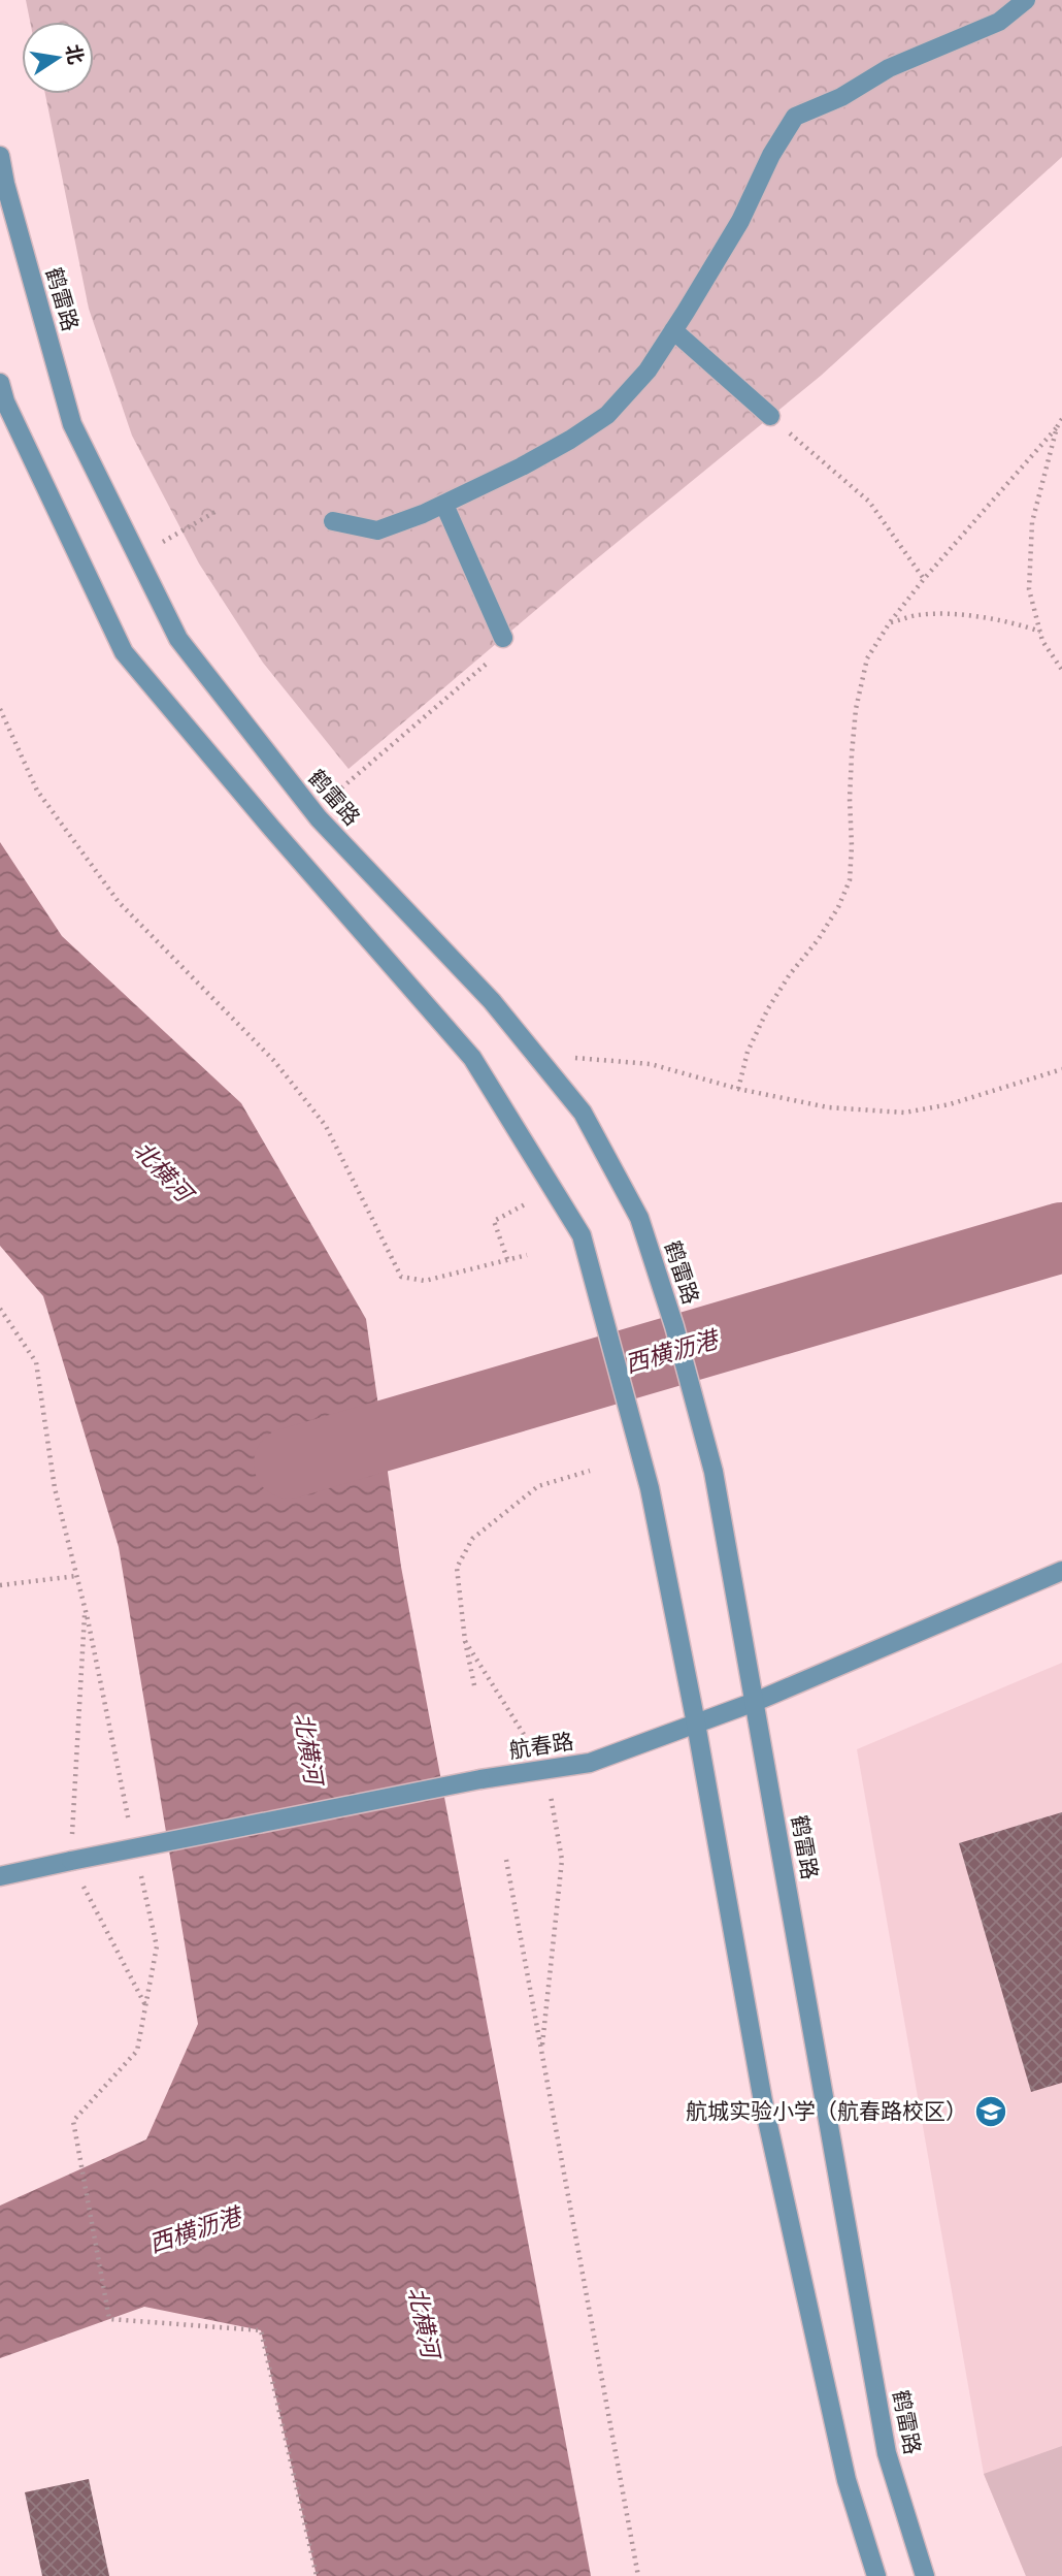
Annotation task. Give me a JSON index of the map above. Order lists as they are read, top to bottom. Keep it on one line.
{"streets":{"street":["鹤雷路","航春路"]},"crossings":[["鹤雷路","航春路"]],"water":["北横河","西横沥港"],"places":{"school or university":["航城实验小学（航春路校区）"]},"north":"right"}
